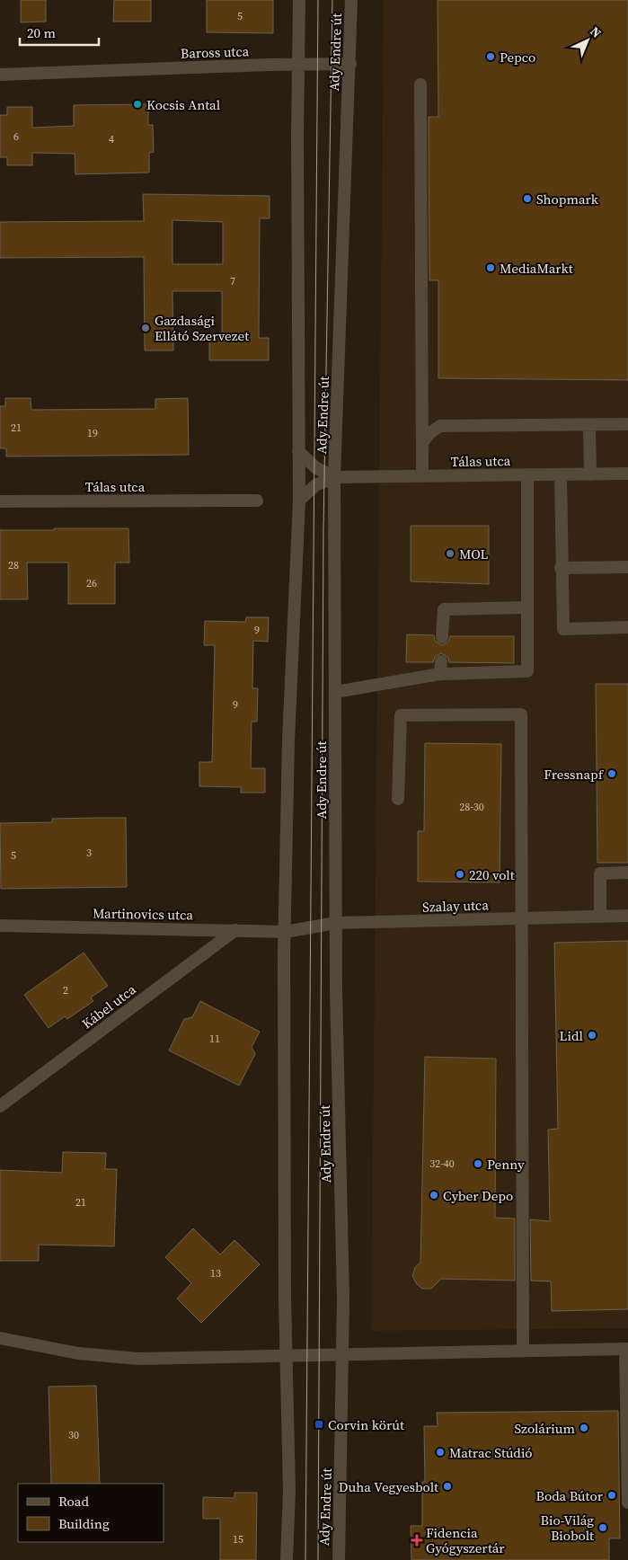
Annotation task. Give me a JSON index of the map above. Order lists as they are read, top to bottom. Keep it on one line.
{"streets":{"street":["Baross utca","Ady Endre út","Tálas utca","Szalay utca","Martinovics utca","Kábel utca"]},"crossings":[["Baross utca","Ady Endre út"],["Ady Endre út","Tálas utca"],["Ady Endre út","Szalay utca"],["Ady Endre út","Martinovics utca"],["Szalay utca","Martinovics utca"],["Martinovics utca","Kábel utca"]],"places":{"other":["Pepco","Kocsis Antal","Shopmark","MediaMarkt","Gazdasági Ellátó Szervezet","MOL","Fressnapf","220 volt","Lidl","Penny","Cyber Depo","Szolárium","Matrac Stúdió","Duha Vegyesbolt","Boda Bútor","Bio-Világ Biobolt"],"transit":["Corvin körút"],"health":["Fidencia Gyógyszertár"]},"house_numbers":["5","6","4","7","21","19","28","26","9","9","28-30","3","5","2","11","32-40","21","13","30","15"],"legend":["Road","Building"],"scale_bar":"20 m","north":"top right"}
